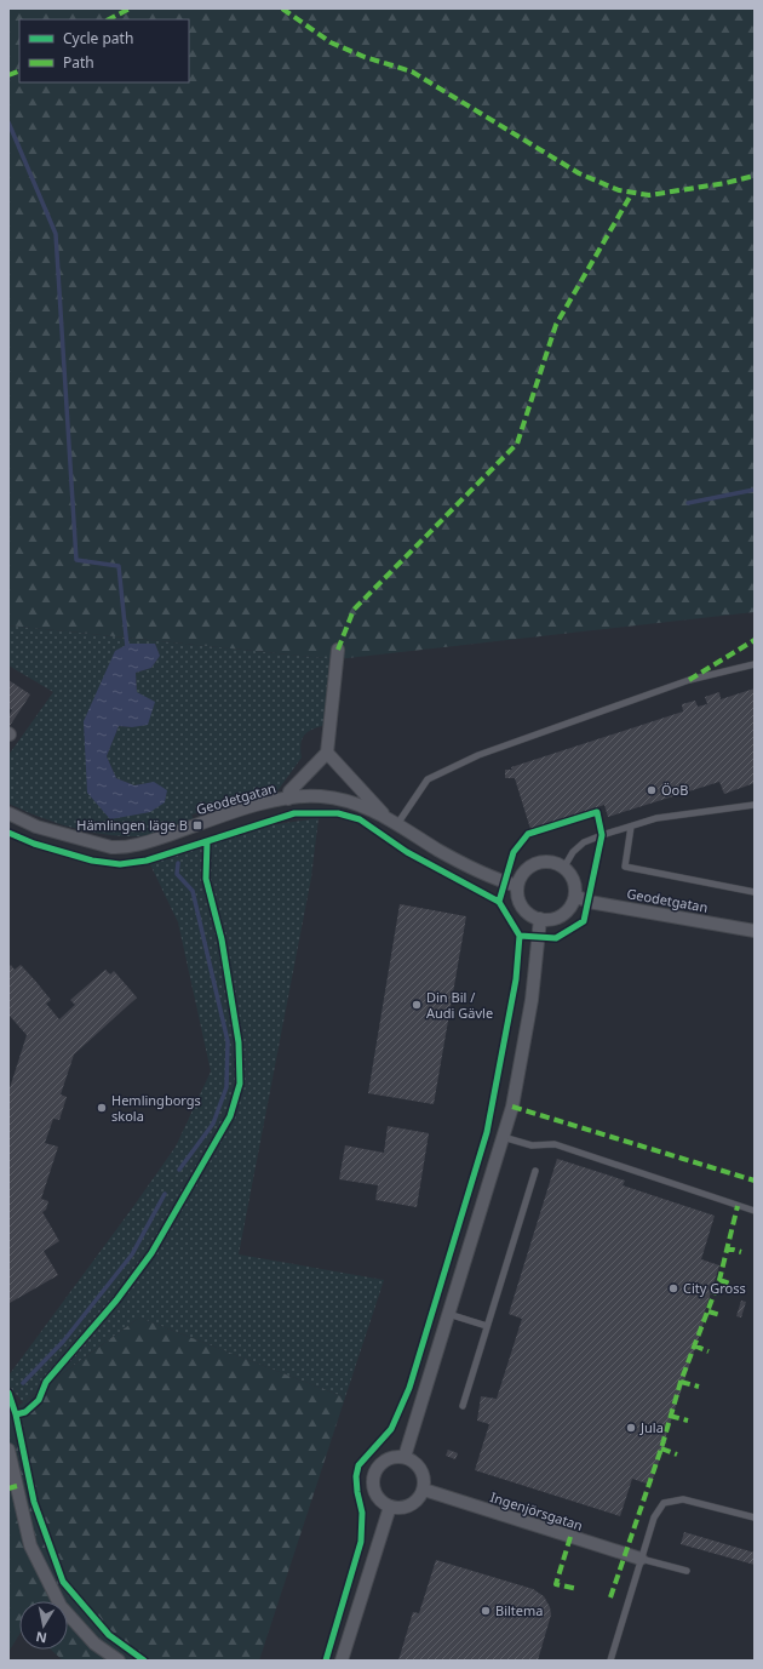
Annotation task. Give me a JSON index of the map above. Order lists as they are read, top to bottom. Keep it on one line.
{"streets":{"street":["Geodetgatan","Ingenjörsgatan"]},"places":{"other":["ÖoB","Din Bil / Audi Gävle","Hemlingborgs skola","City Gross","Jula","Biltema"],"transit":["Hämlingen läge B"]},"legend":["Cycle path","Path"],"north":"bottom"}
